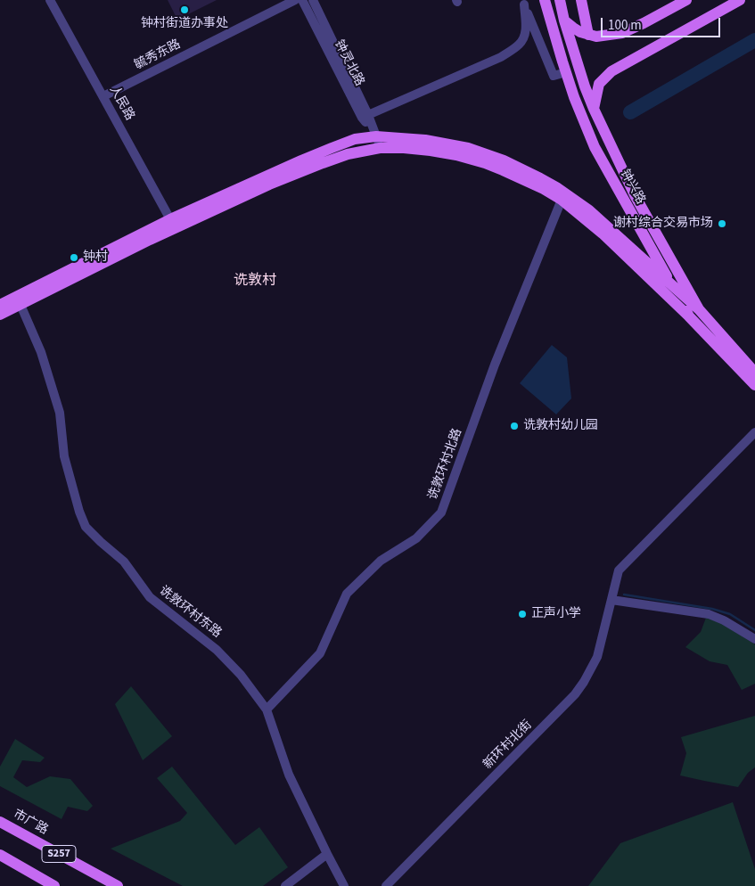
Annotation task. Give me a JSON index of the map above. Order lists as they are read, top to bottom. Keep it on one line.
{"streets":{"main road":["钟兴路","市广路","S257"],"street":["毓秀东路","钟灵北路","人民路","诜敦环村北路","诜敦环村东路","新环村北街"]},"crossings":[["毓秀东路","人民路"],["诜敦环村北路","诜敦环村东路"]],"districts":["诜敦村"],"places":["钟村街道办事处","谢村综合交易市场","钟村","诜敦村幼儿园","正声小学"],"scale_bar":"100 m"}
